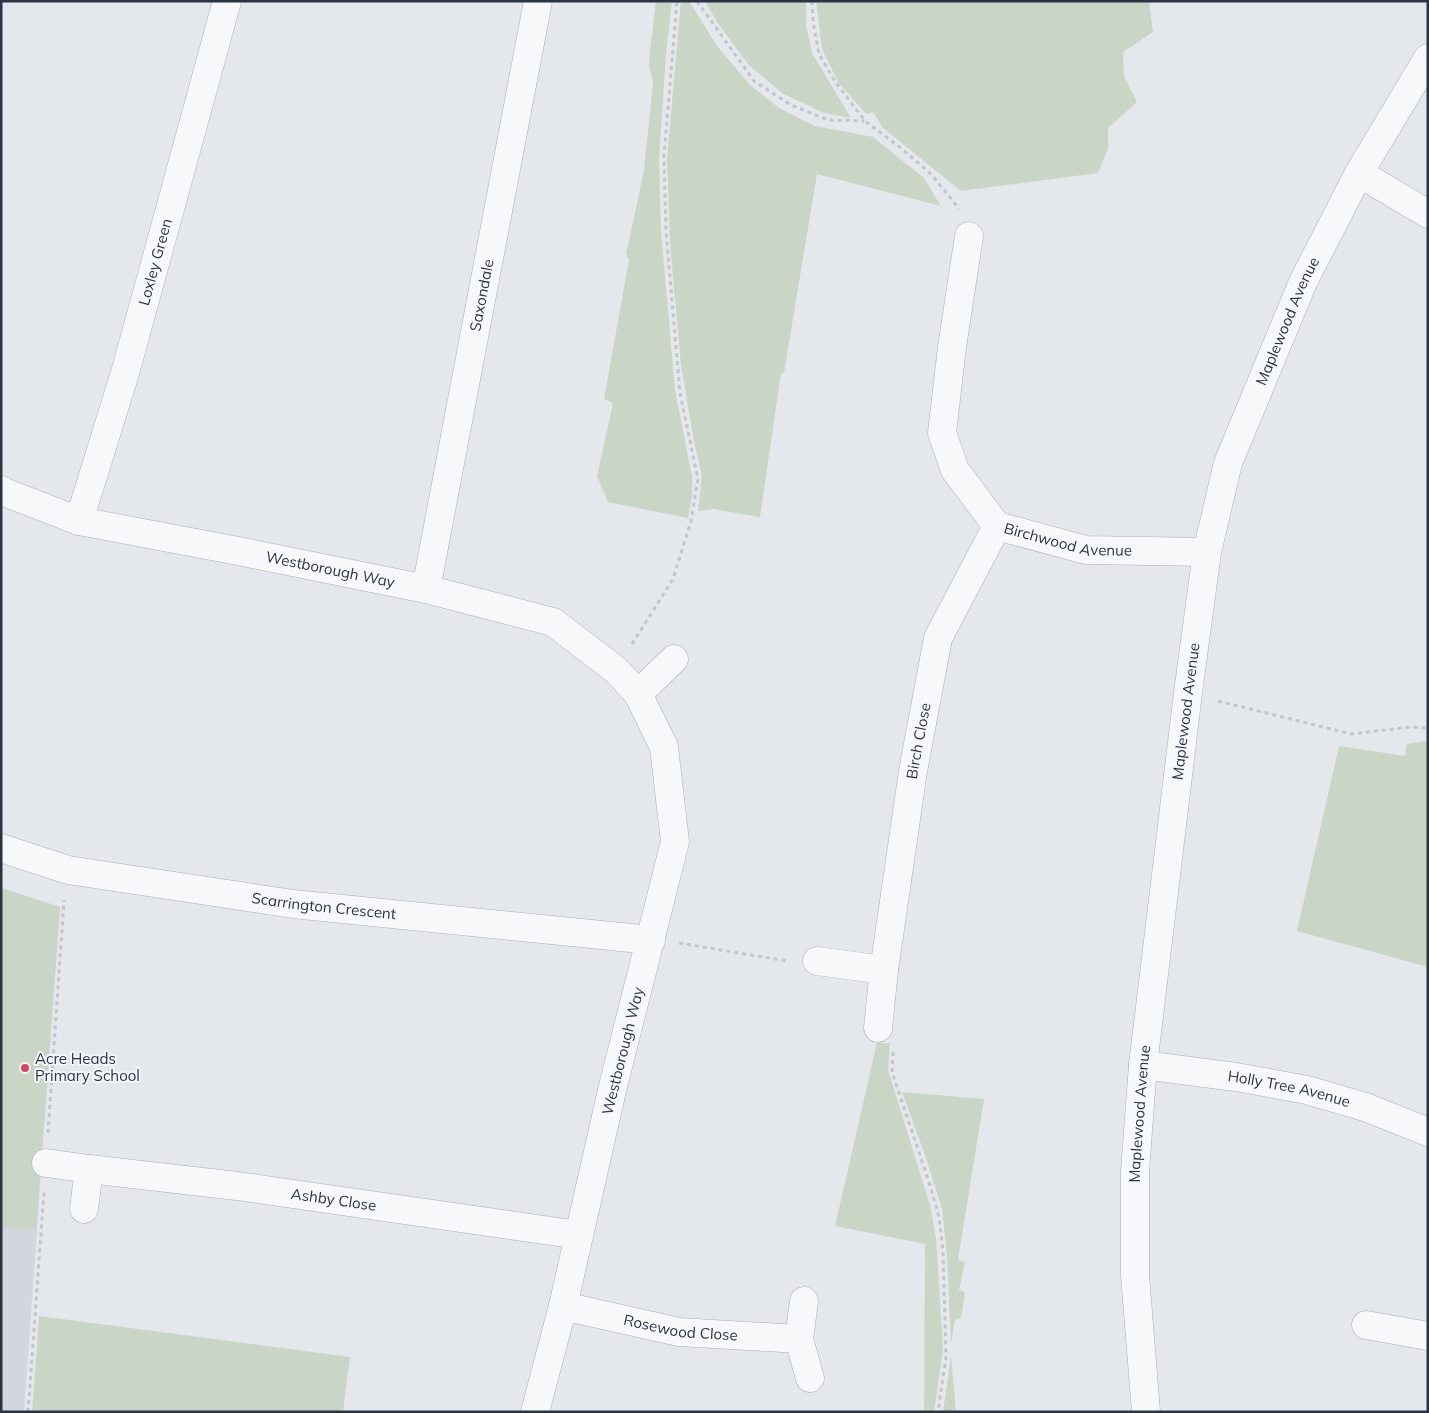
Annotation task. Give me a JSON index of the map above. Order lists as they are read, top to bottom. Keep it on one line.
{"streets":{"street":["Loxley Green","Saxondale","Maplewood Avenue","Birchwood Avenue","Westborough Way","Birch Close","Scarrington Crescent","Holly Tree Avenue","Ashby Close","Rosewood Close"]},"crossings":[["Loxley Green","Westborough Way"],["Saxondale","Westborough Way"],["Maplewood Avenue","Birchwood Avenue"],["Maplewood Avenue","Holly Tree Avenue"],["Birchwood Avenue","Birch Close"],["Westborough Way","Scarrington Crescent"],["Westborough Way","Ashby Close"],["Westborough Way","Rosewood Close"]],"places":["Acre Heads Primary School"]}
